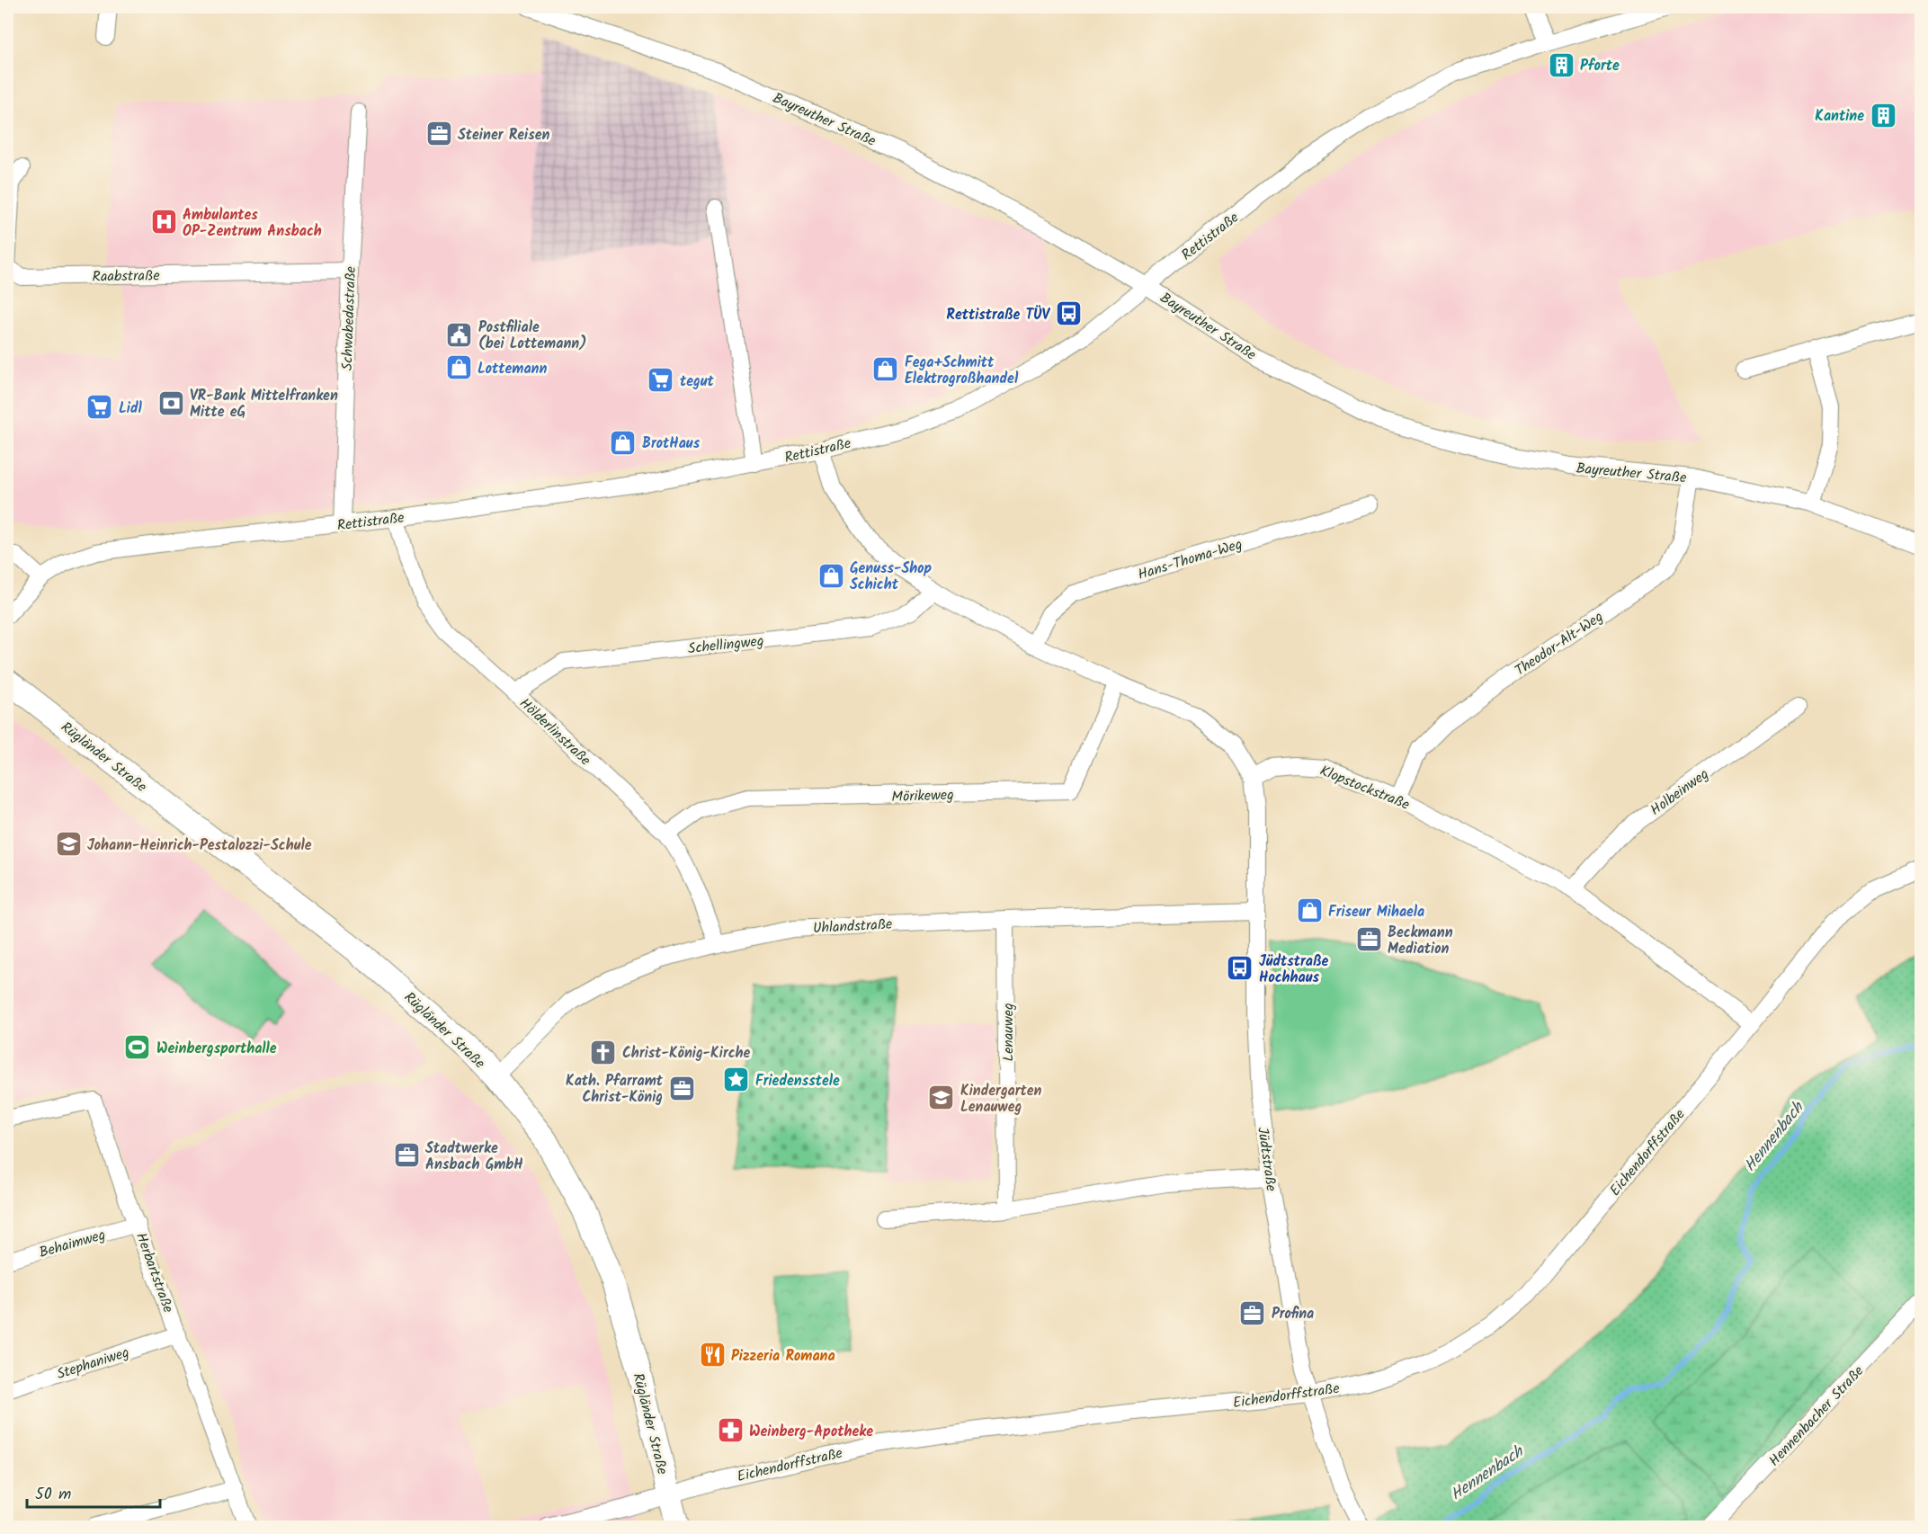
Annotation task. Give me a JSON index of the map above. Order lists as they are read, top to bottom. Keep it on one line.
{"streets":{"main road":["Rügländer Straße"],"street":["Bayreuther Straße","Rettistraße","Raabstraße","Schwabedastraße","Hans-Thoma-Weg","Theodor-Alt-Weg","Schellingweg","Hölderlinstraße","Klopstockstraße","Holbeinweg","Mörikeweg","Uhlandstraße","Lenauweg","Eichendorffstraße","Jüdtstraße","Behaimweg","Herbartstraße","Stephaniweg","Hennenbacher Straße"]},"crossings":[["Bayreuther Straße","Rettistraße"],["Bayreuther Straße","Theodor-Alt-Weg"],["Rettistraße","Schwabedastraße"],["Rettistraße","Hölderlinstraße"],["Raabstraße","Schwabedastraße"],["Theodor-Alt-Weg","Klopstockstraße"],["Schellingweg","Hölderlinstraße"],["Hölderlinstraße","Mörikeweg"],["Hölderlinstraße","Uhlandstraße"],["Rügländer Straße","Uhlandstraße"],["Rügländer Straße","Eichendorffstraße"],["Klopstockstraße","Holbeinweg"],["Klopstockstraße","Eichendorffstraße"],["Klopstockstraße","Jüdtstraße"],["Uhlandstraße","Lenauweg"],["Uhlandstraße","Jüdtstraße"],["Eichendorffstraße","Jüdtstraße"],["Behaimweg","Herbartstraße"],["Herbartstraße","Stephaniweg"]],"water":["Hennenbach"],"places":{"building":["Pforte","Kantine"],"office":["Steiner Reisen","Beckmann Mediation","Kath. Pfarramt Christ-König","Stadtwerke Ansbach GmbH","Profina"],"hospital":["Ambulantes OP-Zentrum Ansbach"],"bus stop":["Rettistraße TÜV","Jüdtstraße Hochhaus"],"public building":["Postfiliale (bei Lottemann)"],"shop":["Lottemann","Fega+Schmitt Elektrogroßhandel","BrotHaus","Genuss-Shop Schicht","Friseur Mihaela"],"supermarket":["tegut","Lidl"],"bank":["VR-Bank Mittelfranken Mitte eG"],"school or university":["Johann-Heinrich-Pestalozzi-Schule","Kindergarten Lenauweg"],"sports":["Weinbergsporthalle"],"church":["Christ-König-Kirche"],"place":["Friedensstele"],"restaurant":["Pizzeria Romana"],"pharmacy":["Weinberg-Apotheke"]},"scale_bar":"50 m"}
